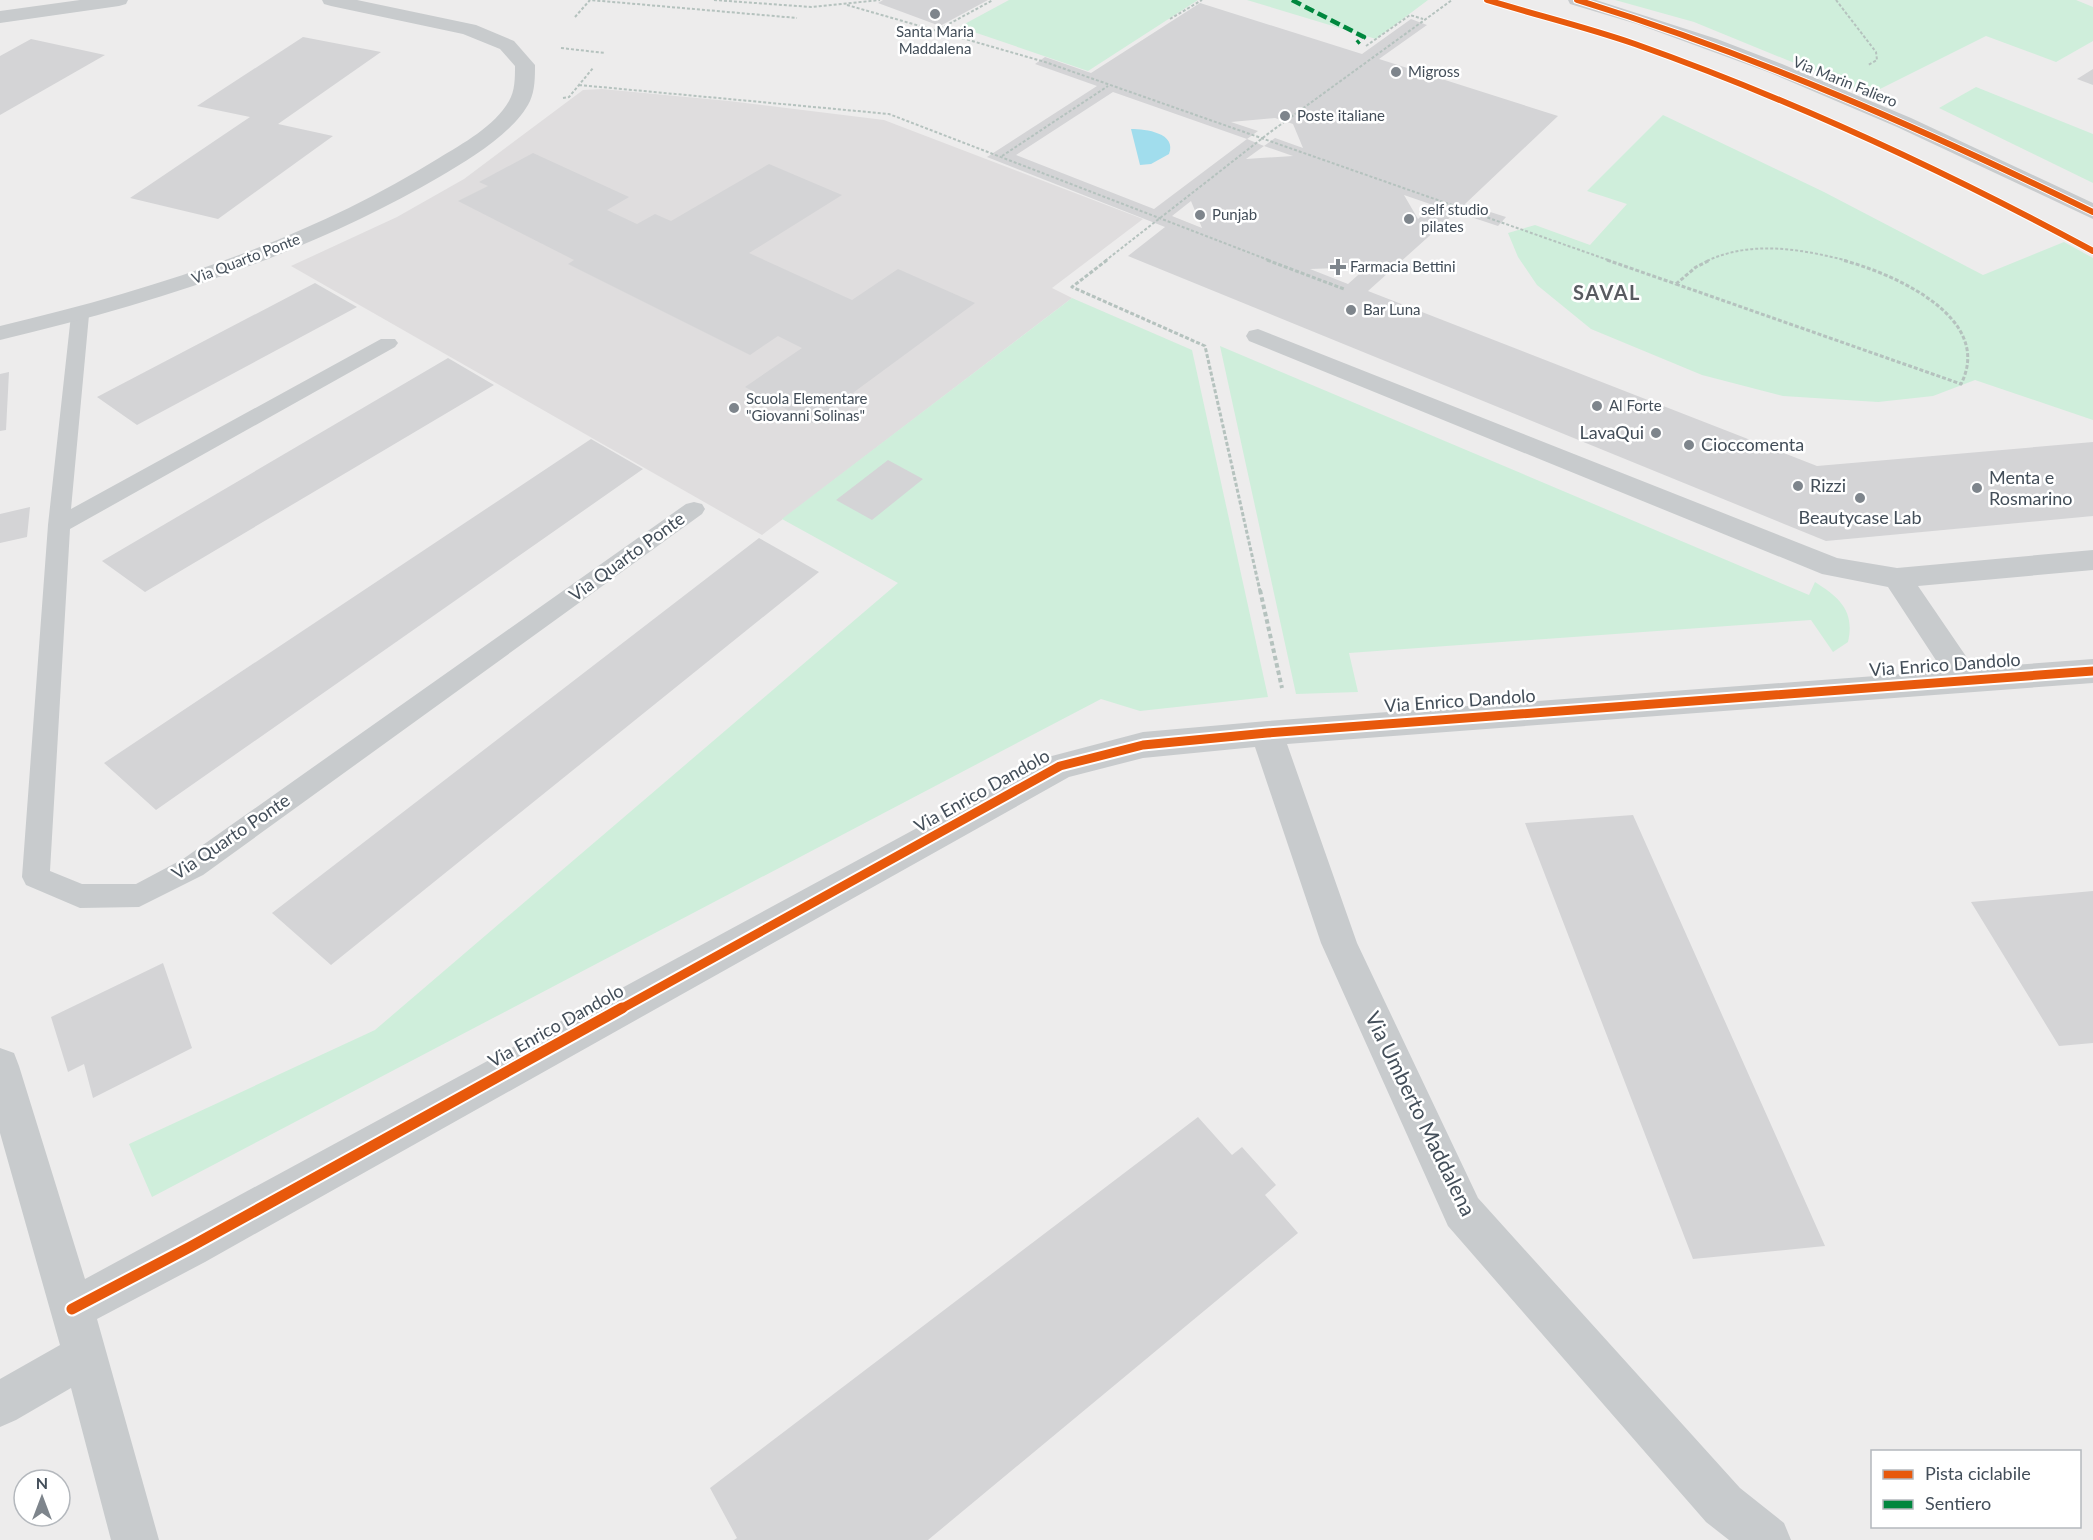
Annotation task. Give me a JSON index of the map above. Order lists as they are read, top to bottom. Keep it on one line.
{"streets":{"street":["Via Marin Faliero","Via Quarto Ponte","Via Enrico Dandolo","Via Umberto Maddalena"]},"crossings":[["Via Enrico Dandolo","Via Umberto Maddalena"]],"districts":["SAVAL"],"places":{"other":["Santa Maria Maddalena","Migross","Poste italiane","Punjab","self studio pilates","Bar Luna","Al Forte","Scuola Elementare \"Giovanni Solinas\"","LavaQui","Cioccomenta","Rizzi","Menta e Rosmarino","Beautycase Lab"],"health":["Farmacia Bettini"]},"legend":["Pista ciclabile","Sentiero"],"north":"top"}
